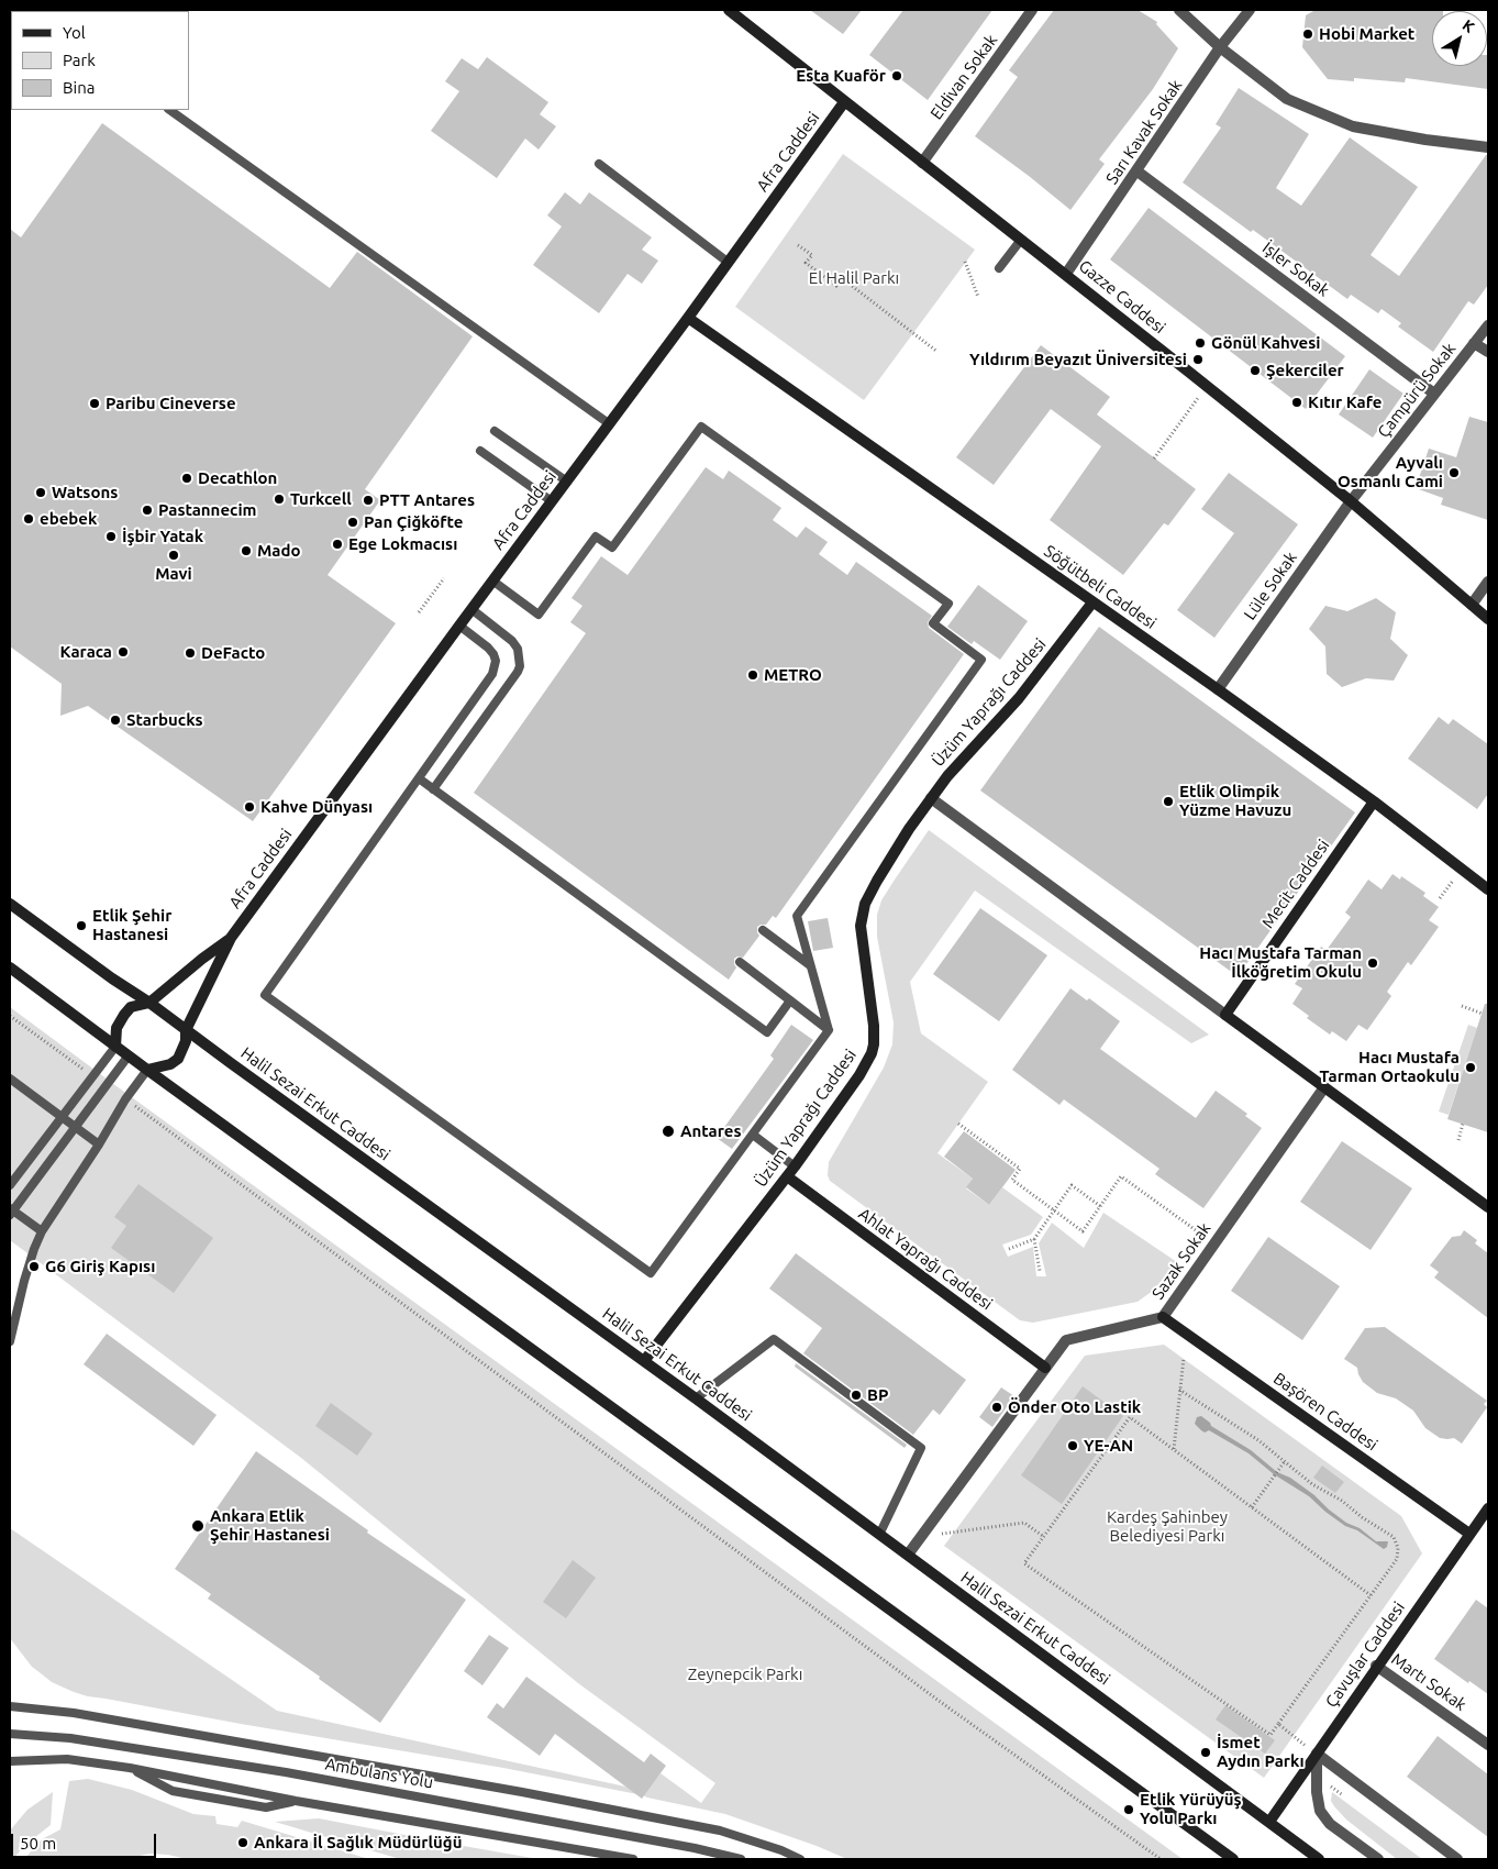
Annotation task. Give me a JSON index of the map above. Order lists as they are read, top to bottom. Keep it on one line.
{"streets":{"street":["Eldivan Sokak","Sarı Kavak Sokak","Afra Caddesi","İşler Sokak","Gazze Caddesi","Çampürü Sokak","Lüle Sokak","Söğütbeli Caddesi","Üzüm Yaprağı Caddesi","Mecit Caddesi","Halil Sezai Erkut Caddesi","Ahlat Yaprağı Caddesi","Sazak Sokak","Başören Caddesi","Çavuşlar Caddesi","Martı Sokak"],"lane":["Ambulans Yolu"]},"crossings":[["Eldivan Sokak","Gazze Caddesi"],["Sarı Kavak Sokak","İşler Sokak"],["Sarı Kavak Sokak","Gazze Caddesi"],["Afra Caddesi","Gazze Caddesi"],["Afra Caddesi","Söğütbeli Caddesi"],["Afra Caddesi","Halil Sezai Erkut Caddesi"],["İşler Sokak","Çampürü Sokak"],["Gazze Caddesi","Çampürü Sokak"],["Gazze Caddesi","Lüle Sokak"],["Çampürü Sokak","Lüle Sokak"],["Lüle Sokak","Söğütbeli Caddesi"],["Söğütbeli Caddesi","Üzüm Yaprağı Caddesi"],["Söğütbeli Caddesi","Mecit Caddesi"],["Üzüm Yaprağı Caddesi","Halil Sezai Erkut Caddesi"],["Üzüm Yaprağı Caddesi","Ahlat Yaprağı Caddesi"],["Halil Sezai Erkut Caddesi","Sazak Sokak"],["Halil Sezai Erkut Caddesi","Çavuşlar Caddesi"],["Ahlat Yaprağı Caddesi","Sazak Sokak"],["Sazak Sokak","Başören Caddesi"],["Başören Caddesi","Çavuşlar Caddesi"],["Çavuşlar Caddesi","Martı Sokak"]],"parks":["El Halil Parkı","Kardeş Şahinbey Belediyesi Parkı","Zeynepcik Parkı"],"places":["Hobi Market","Esta Kuaför","Gönül Kahvesi","Yıldırım Beyazıt Üniversitesi","Şekerciler","Kıtır Kafe","Paribu Cineverse","Ayvalı Osmanlı Cami","Decathlon","Watsons","Turkcell","PTT Antares","Pastannecim","ebebek","Pan Çiğköfte","İşbir Yatak","Ege Lokmacısı","Mado","Mavi","Karaca","DeFacto","METRO","Starbucks","Etlik Olimpik Yüzme Havuzu","Kahve Dünyası","Etlik Şehir Hastanesi","Hacı Mustafa Tarman İlköğretim Okulu","Hacı Mustafa Tarman Ortaokulu","Antares","G6 Giriş Kapısı","BP","Önder Oto Lastik","YE-AN","Ankara Etlik Şehir Hastanesi","İsmet Aydın Parkı","Etlik Yürüyüş Yolu Parkı","Ankara İl Sağlık Müdürlüğü"],"legend":["Yol","Park","Bina"],"scale_bar":"50 m","north":"top right"}
